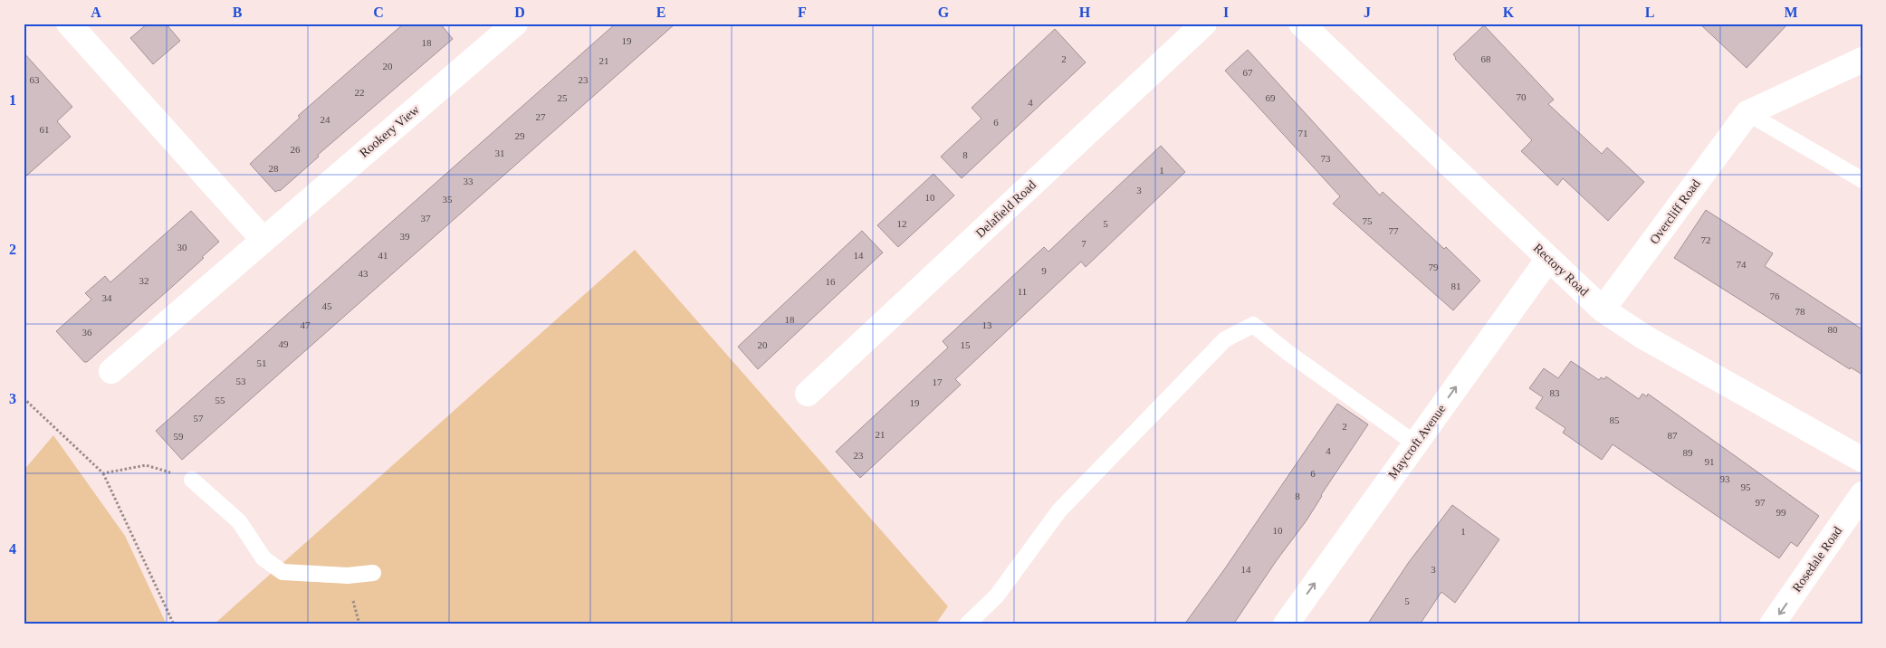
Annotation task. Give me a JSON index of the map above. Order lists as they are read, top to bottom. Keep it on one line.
{"streets":{"street":["Rookery View","Delafield Road","Overcliff Road","Rectory Road","Maycroft Avenue","Rosedale Road"]},"crossings":[["Overcliff Road","Rectory Road"],["Rectory Road","Maycroft Avenue"]],"one_way":["Maycroft Avenue","Rosedale Road"],"house_numbers":["19","18","2","68","21","20","67","63","23","22","70","25","69","4","27","24","6","61","71","29","26","31","8","73","28","1","33","3","10","35","37","75","12","5","77","39","72","7","30","41","14","74","79","9","43","32","16","81","11","76","34","45","78","18","47","13","80","36","49","20","15","51","53","17","83","55","19","57","85","2","21","87","59","4","89","23","91","6","93","95","8","97","99","10","1","14","3","5"],"grid":{"columns":["A","B","C","D","E","F","G","H","I","J","K","L","M"],"rows":["1","2","3","4"]}}
